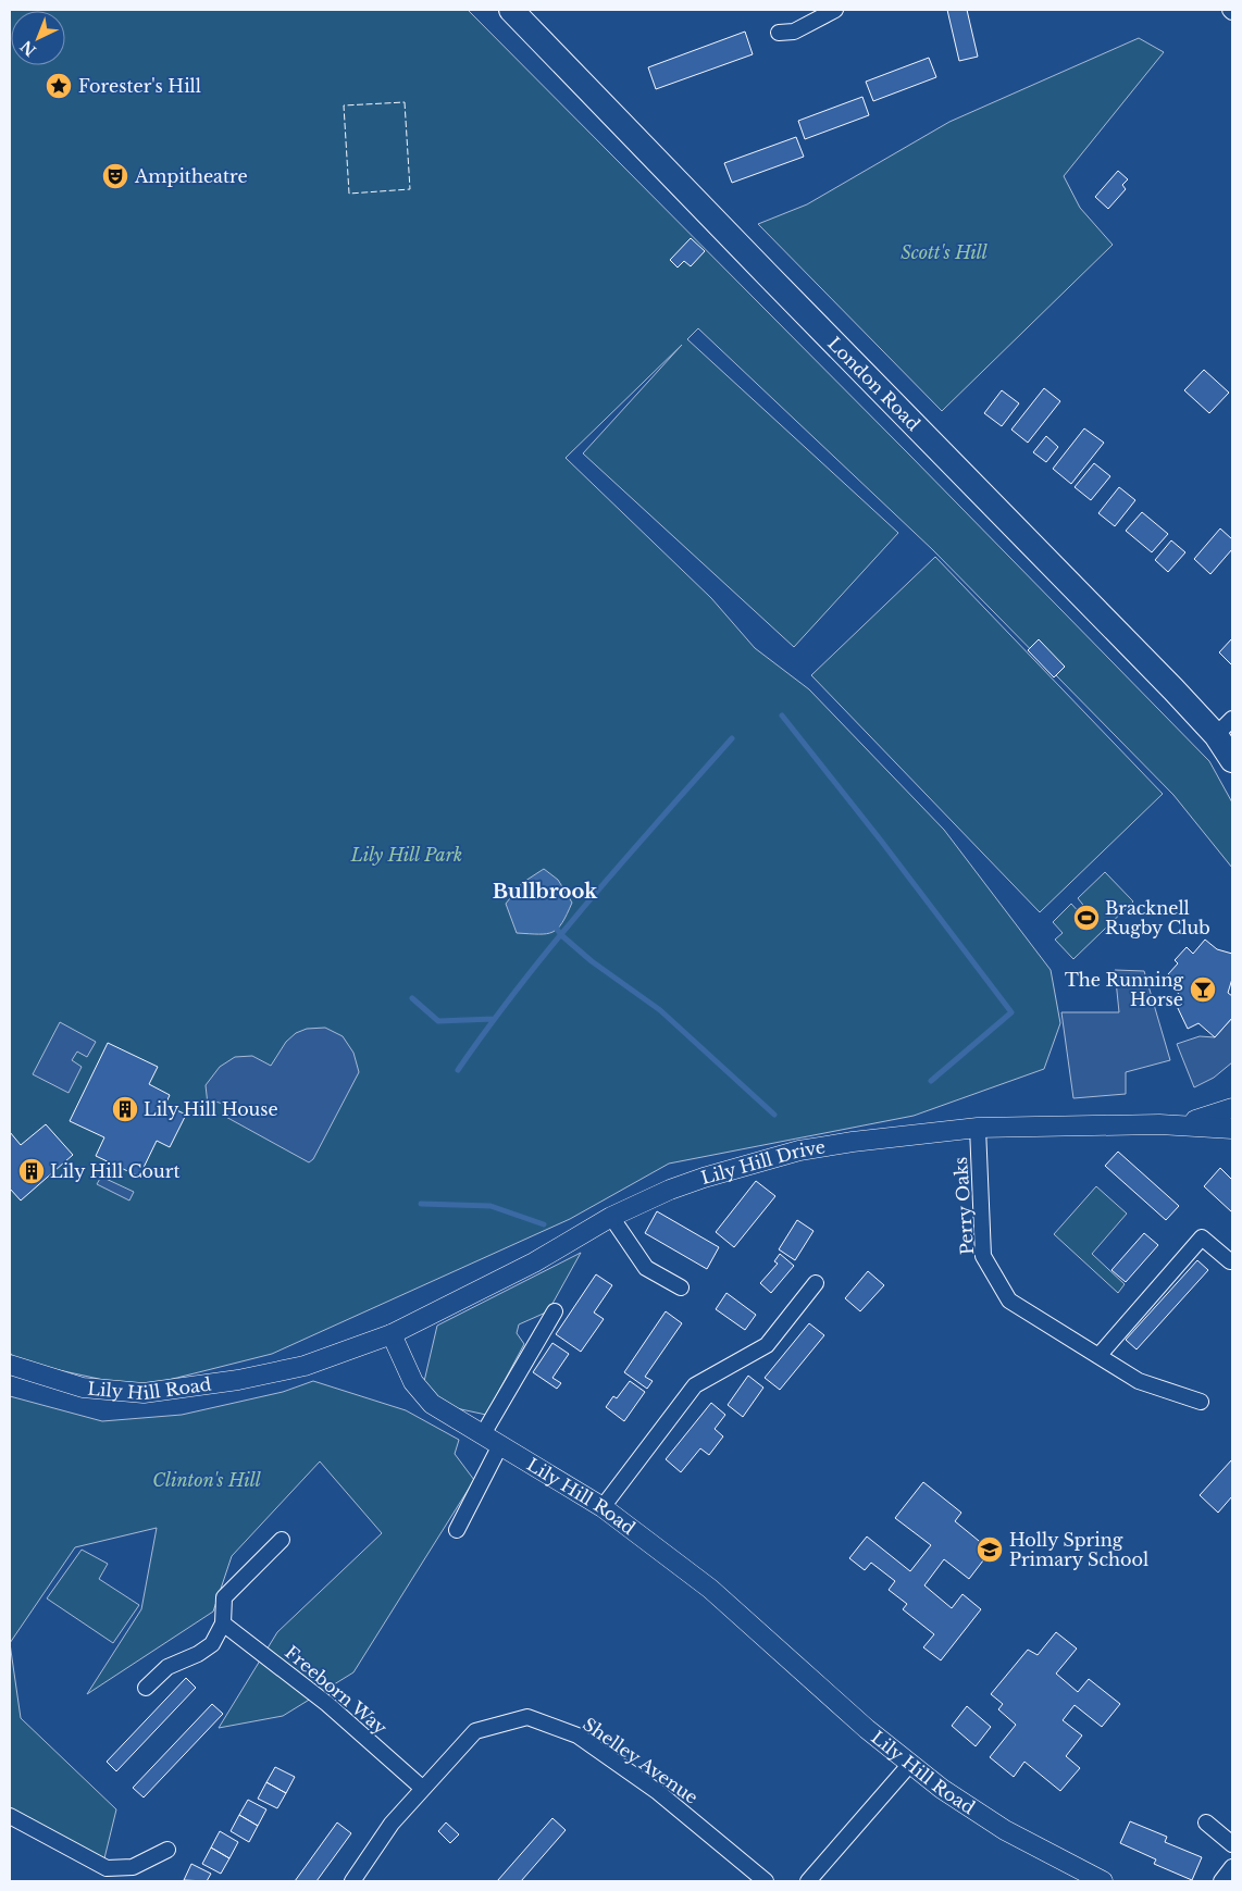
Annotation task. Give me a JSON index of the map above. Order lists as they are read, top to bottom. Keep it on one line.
{"streets":{"main road":["London Road"],"street":["Lily Hill Drive","Perry Oaks","Lily Hill Road","Freeborn Way","Shelley Avenue"]},"crossings":[["Lily Hill Drive","Perry Oaks"],["Lily Hill Drive","Lily Hill Road"],["Freeborn Way","Shelley Avenue"]],"districts":["Bullbrook"],"parks":["Scott's Hill","Lily Hill Park","Clinton's Hill"],"places":{"place":["Forester's Hill"],"theatre":["Ampitheatre"],"sports":["Bracknell Rugby Club"],"bar":["The Running Horse"],"building":["Lily Hill House","Lily Hill Court"],"school or university":["Holly Spring Primary School"]},"north":"bottom left"}
